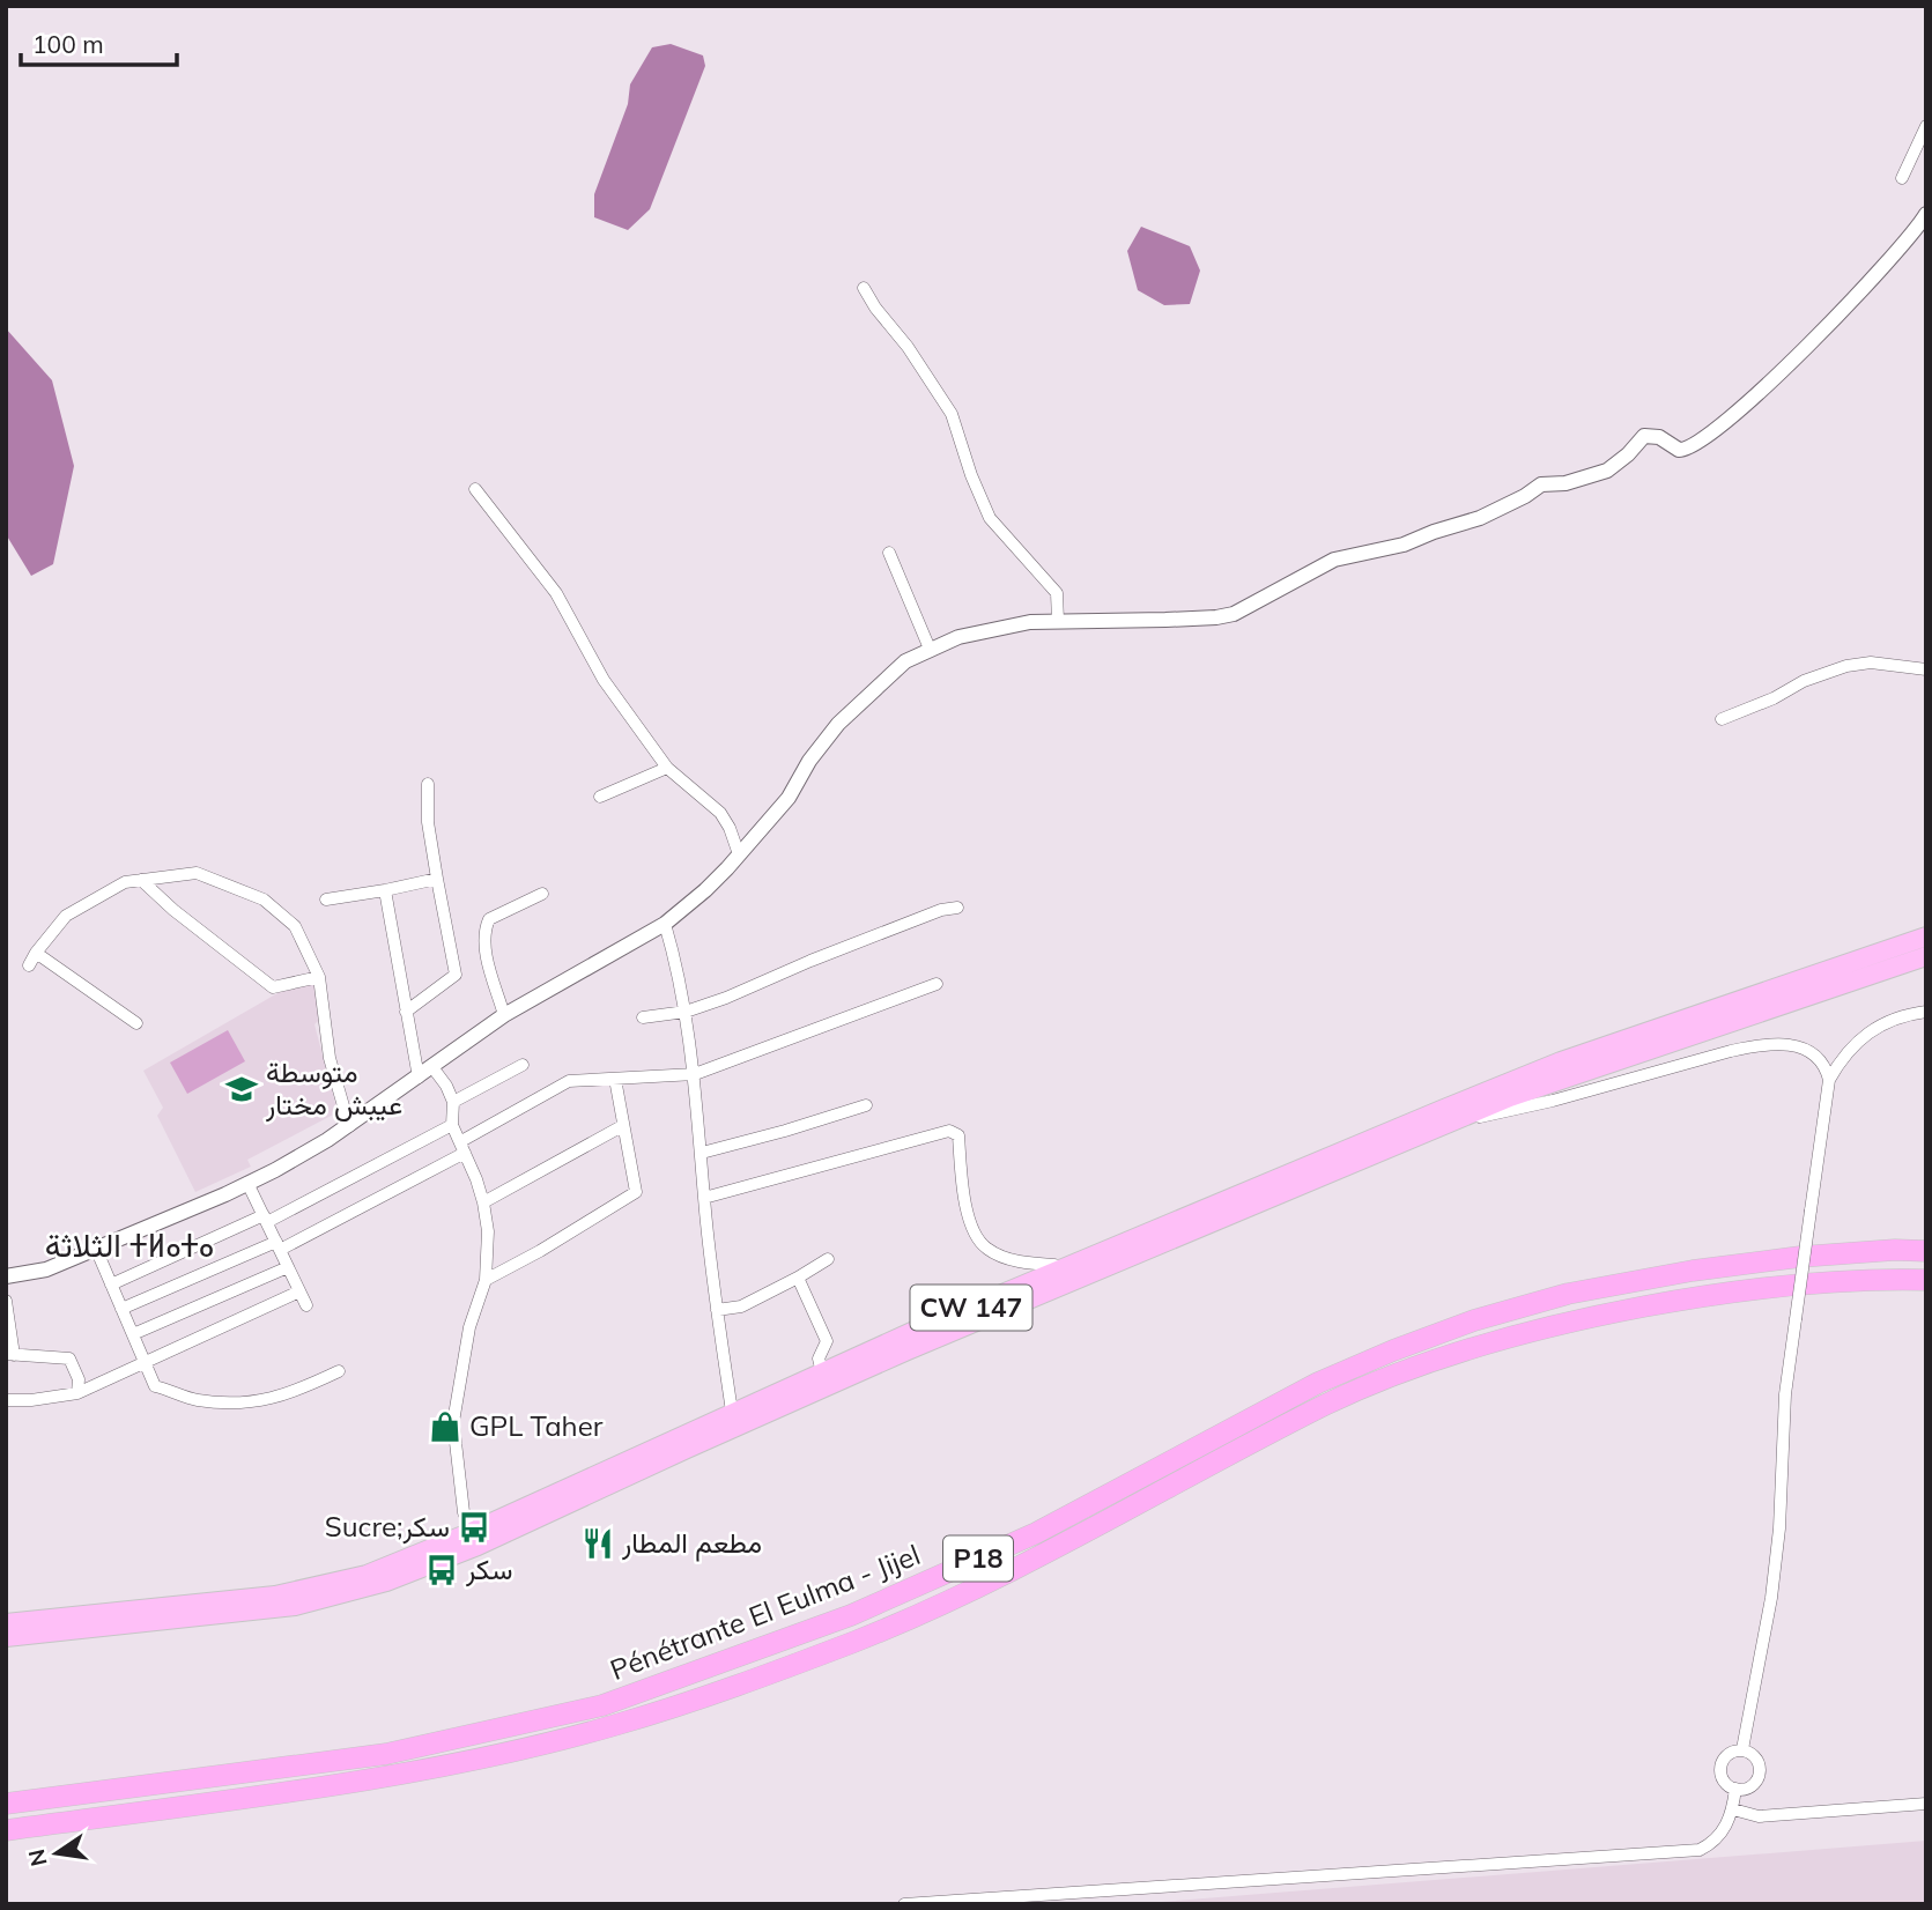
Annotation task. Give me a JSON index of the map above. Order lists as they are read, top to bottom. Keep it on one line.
{"streets":{"highway":["CW 147","P18","Pénétrante El Eulma - Jijel"]},"districts":["الثلاثة ⵜⵍⴰⵜⴰ"],"places":{"school or university":["متوسطة عيبش مختار"],"shop":["GPL Taher"],"bus stop":["Sucre;سكر","سكر"],"restaurant":["مطعم المطار"]},"scale_bar":"100 m","north":"left"}
